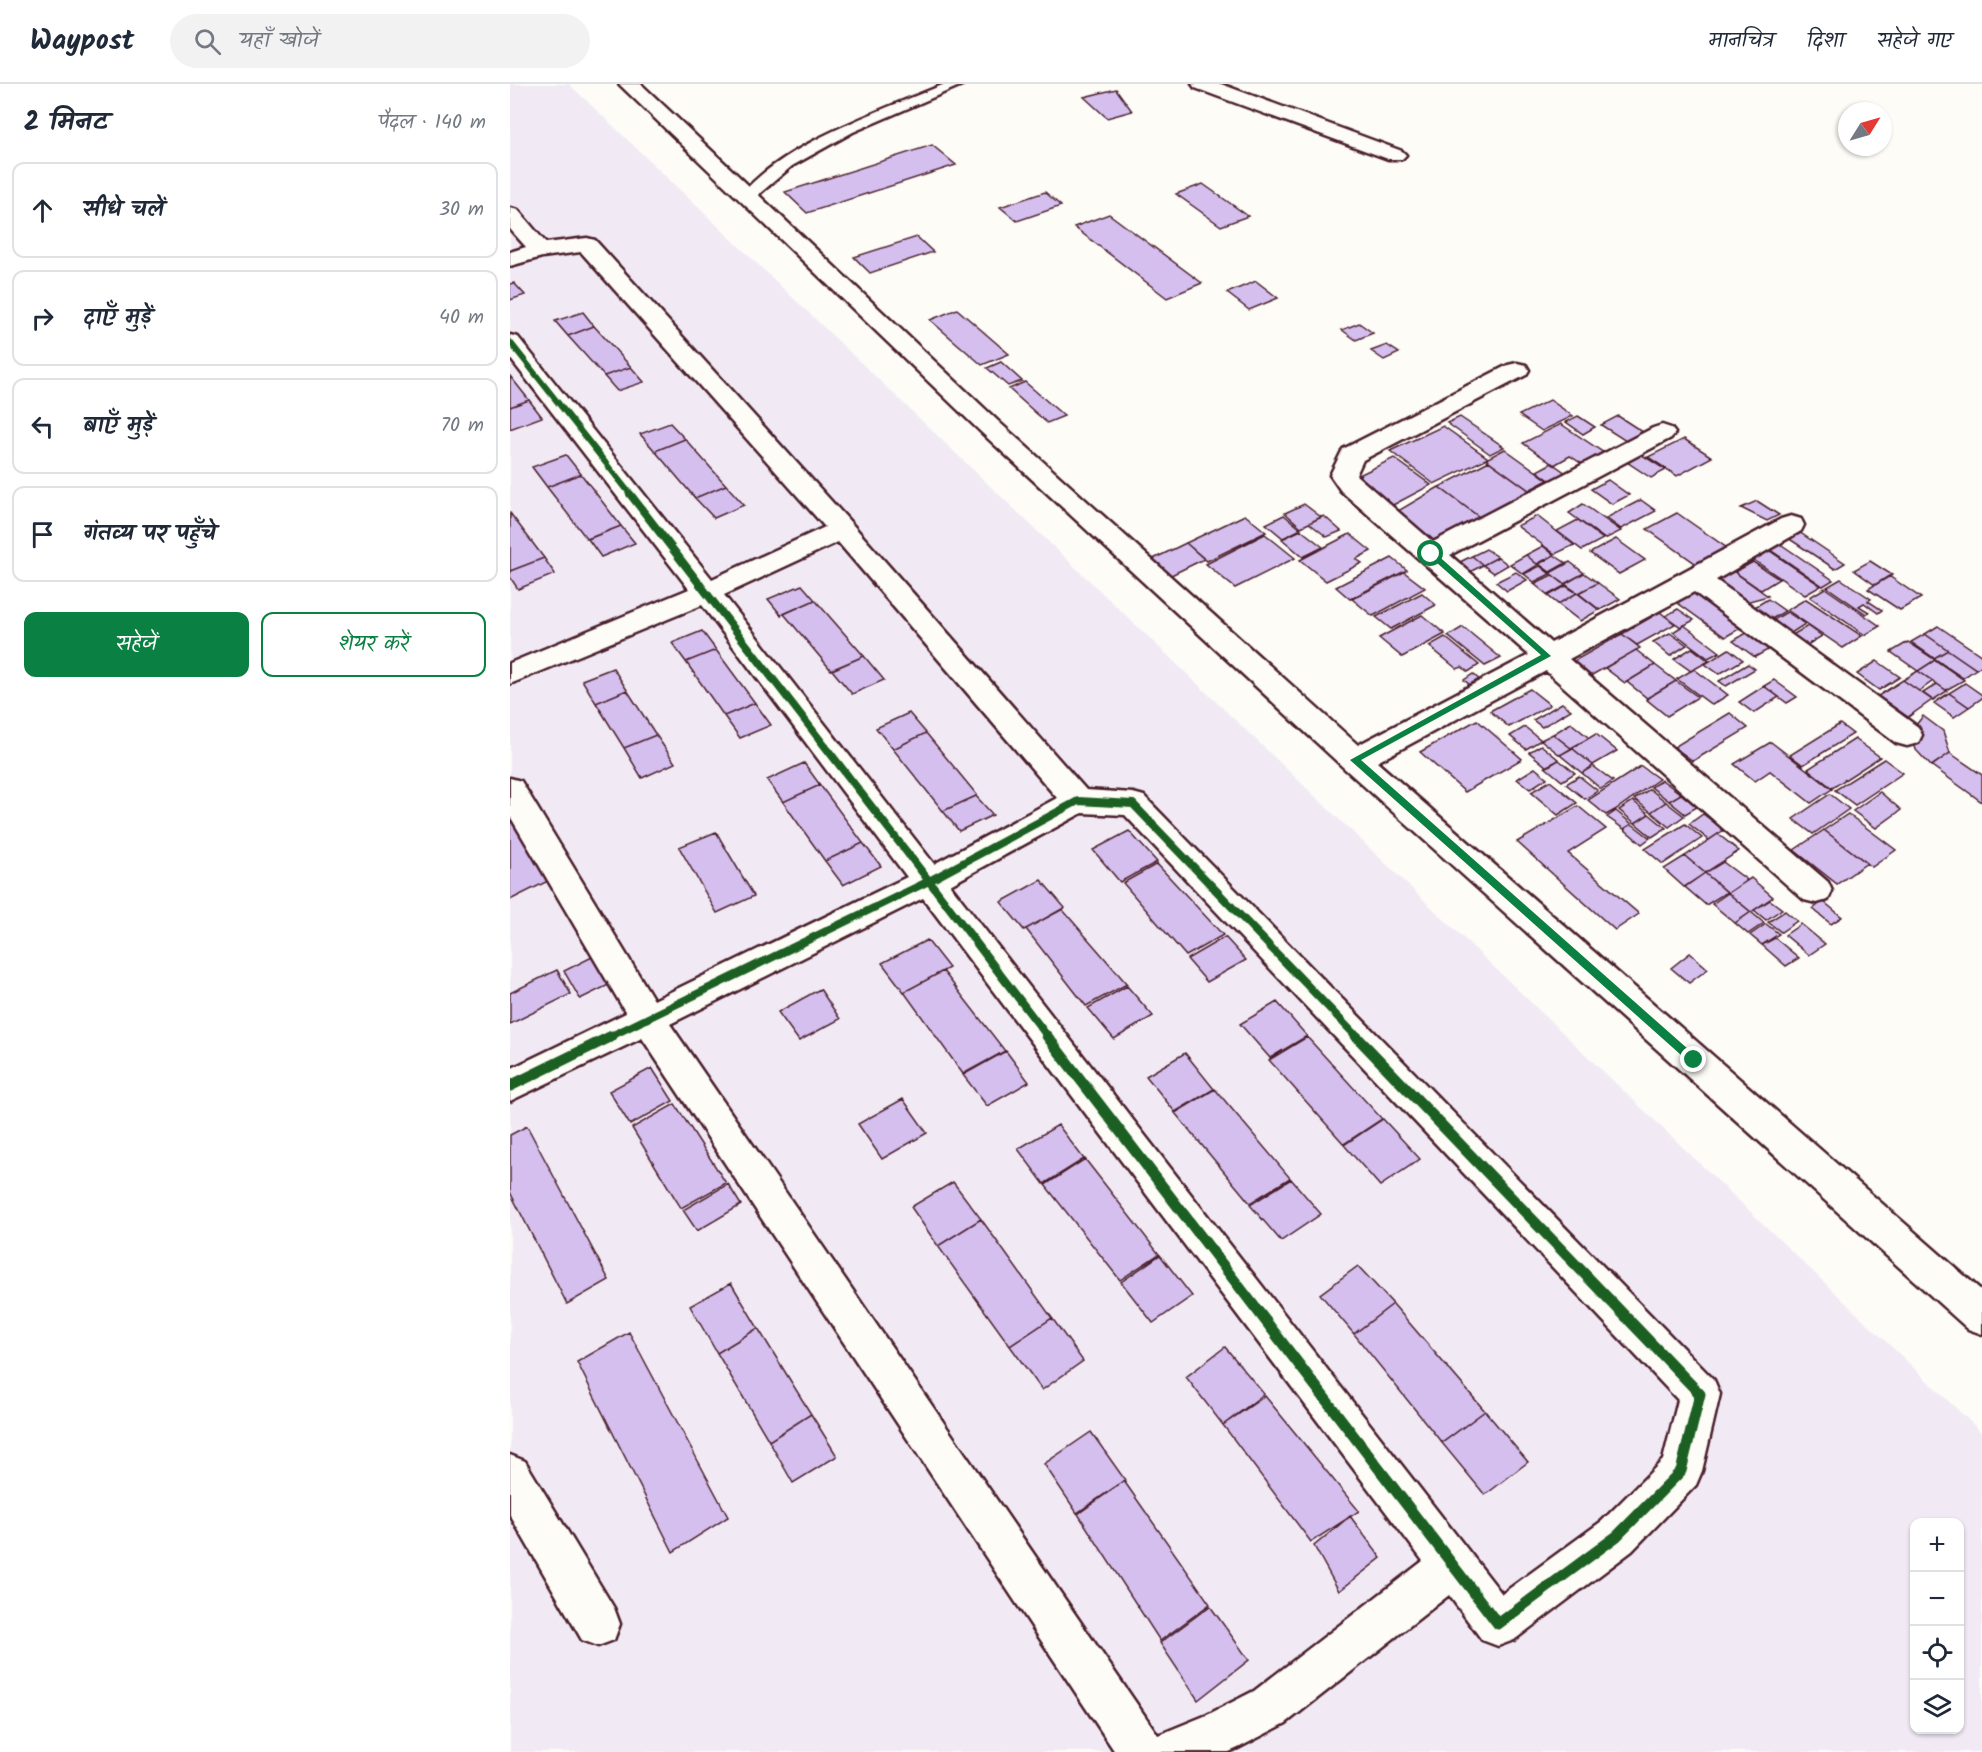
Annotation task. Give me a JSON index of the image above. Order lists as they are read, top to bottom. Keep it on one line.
{"north":"top right","page":{"header":"Waypost","search":"यहाँ खोजें","nav":["मानचित्र","दिशा","सहेजे गए"],"heading":["2 मिनट","पैदल · 140 m"],"list":[["सीधे चलें","30 m"],["दाएँ मुड़ें","40 m"],["बाएँ मुड़ें","70 m"],"गंतव्य पर पहुँचे"],"buttons":["सहेजें","शेयर करें"],"map_buttons":["+","−"]}}
